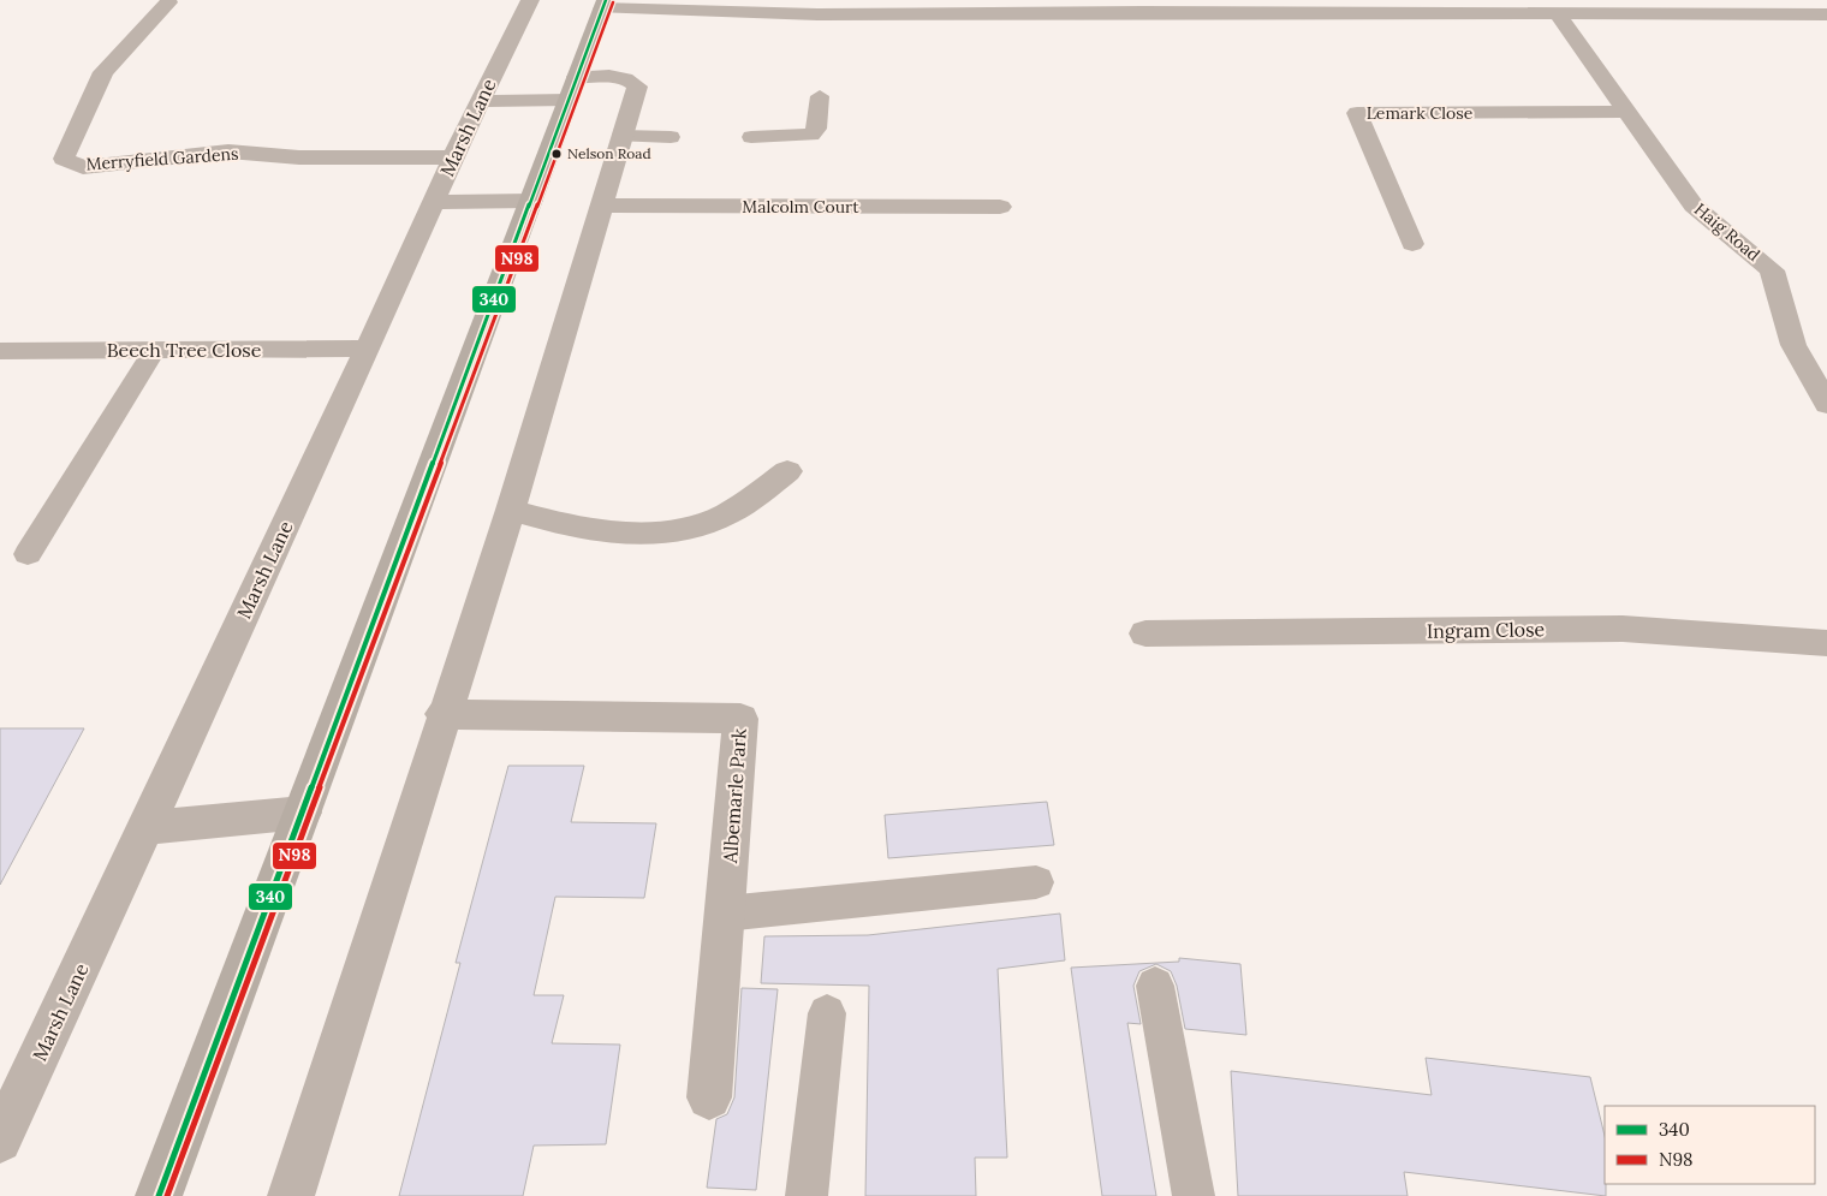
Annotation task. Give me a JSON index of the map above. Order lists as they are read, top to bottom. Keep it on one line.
{"streets":{"street":["Lemark Close","Marsh Lane","Merryfield Gardens","Malcolm Court","Haig Road","Beech Tree Close","Ingram Close","Albemarle Park"]},"crossings":[["Lemark Close","Haig Road"],["Marsh Lane","Merryfield Gardens"],["Marsh Lane","Beech Tree Close"]],"places":["Nelson Road"],"lines":["transit line 340","transit line N98"],"legend":["340","N98"]}
